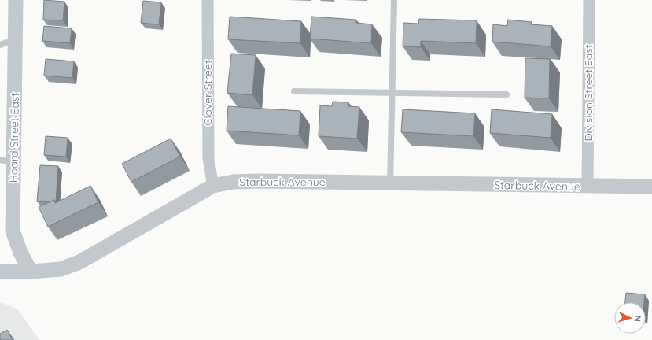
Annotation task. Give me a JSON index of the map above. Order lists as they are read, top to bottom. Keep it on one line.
{"streets":{"street":["Clover Street","Division Street East","Hoard Street East","Starbuck Avenue"]},"crossings":[["Clover Street","Starbuck Avenue"],["Division Street East","Starbuck Avenue"],["Hoard Street East","Starbuck Avenue"]],"north":"right"}
